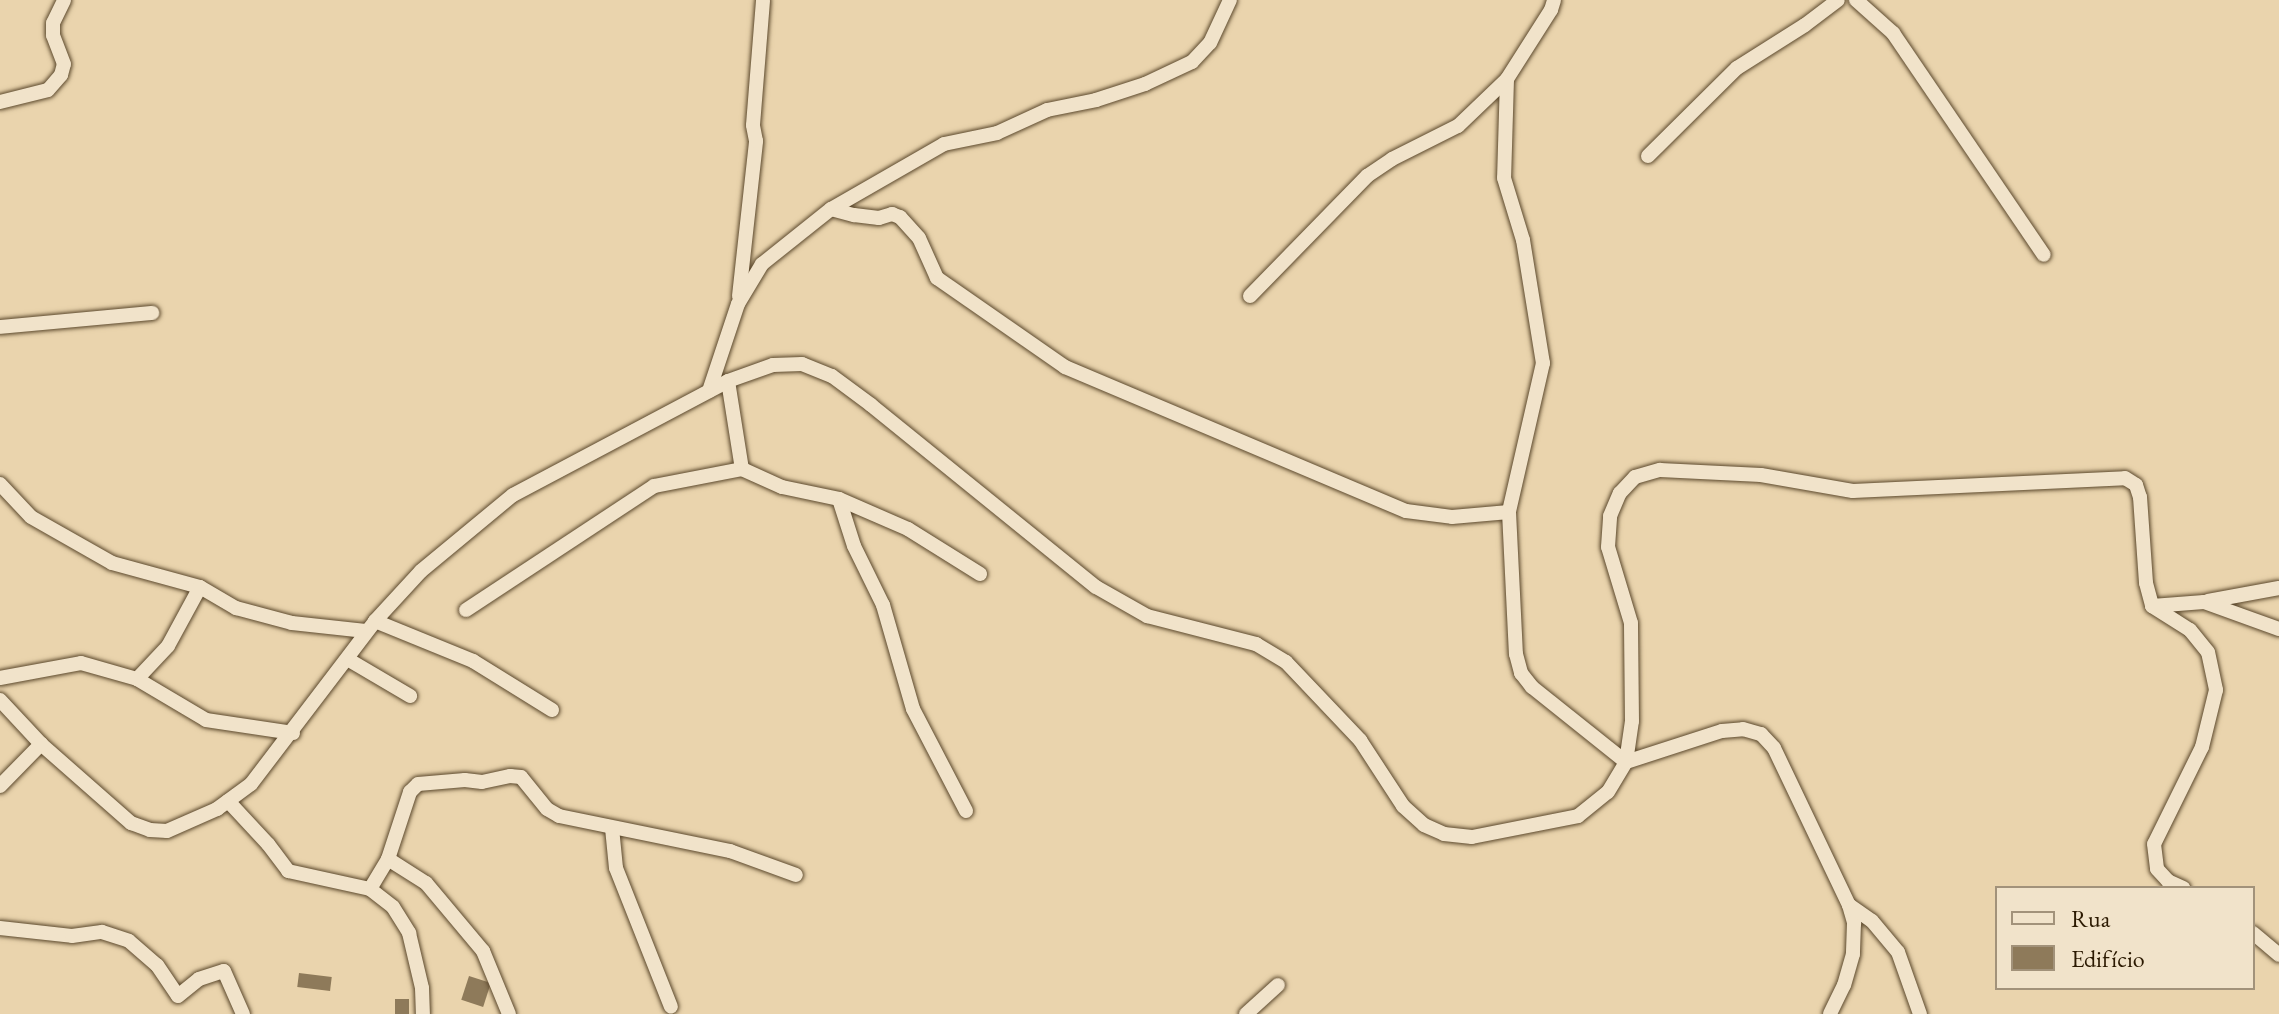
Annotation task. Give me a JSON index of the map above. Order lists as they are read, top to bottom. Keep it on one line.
{"legend":["Rua","Edifício"]}
